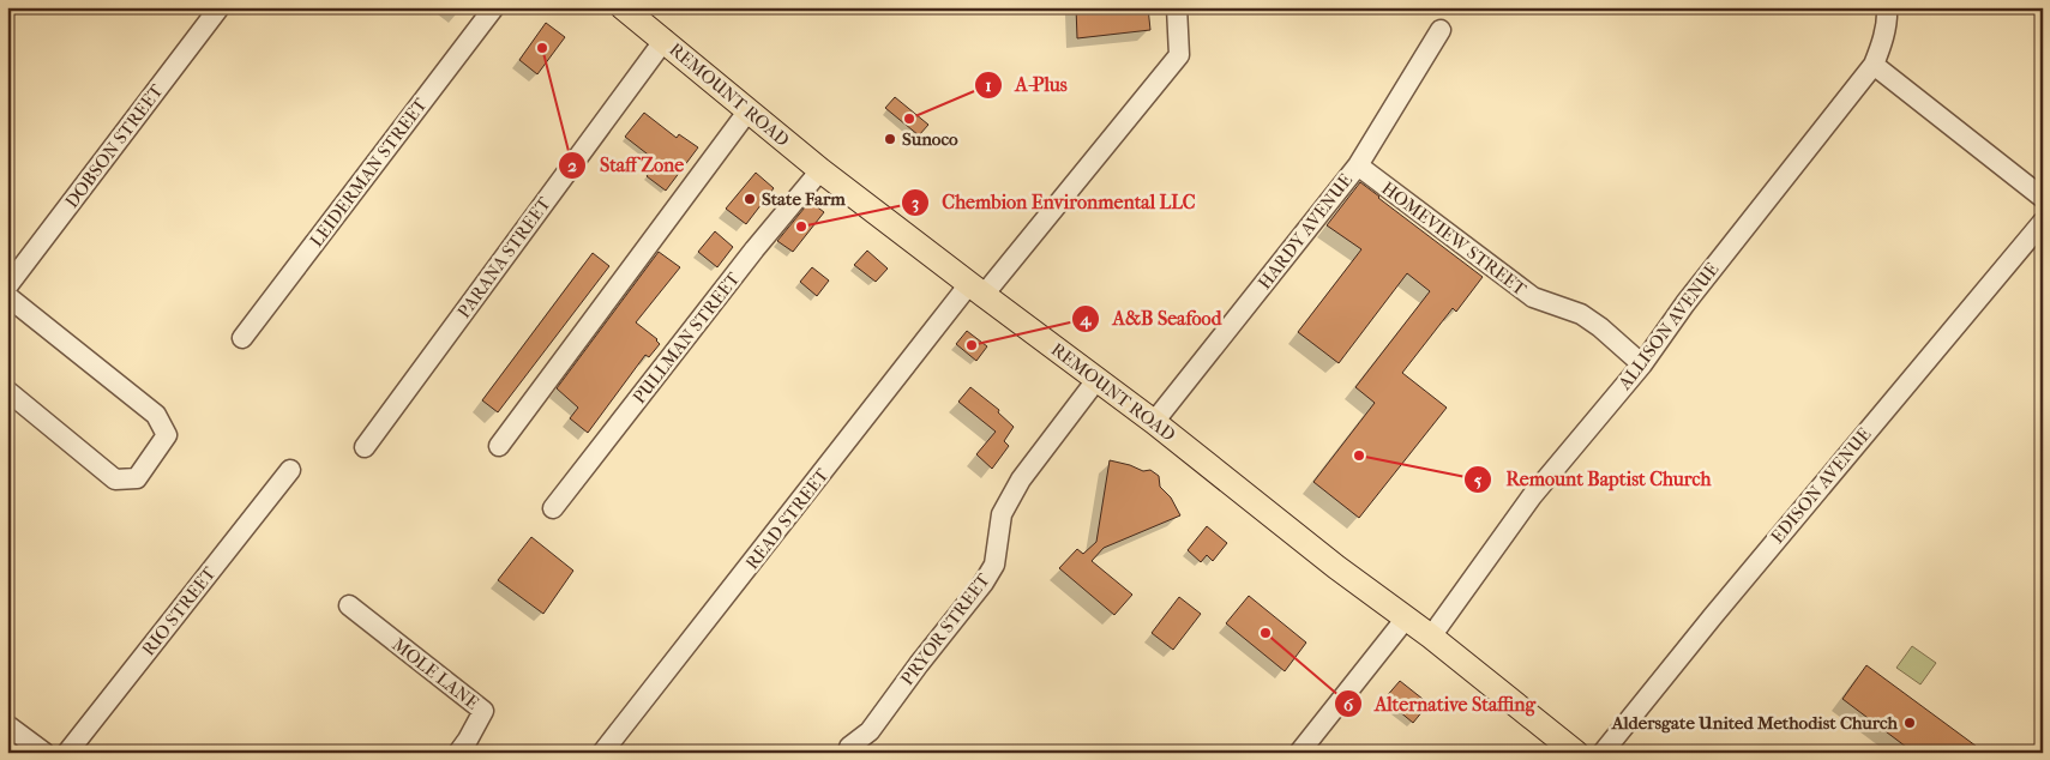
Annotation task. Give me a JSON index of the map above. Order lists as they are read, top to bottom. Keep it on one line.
{"streets":{"main road":["REMOUNT ROAD"],"street":["DOBSON STREET","LEIDERMAN STREET","HARDY AVENUE","HOMEVIEW STREET","PARANA STREET","ALLISON AVENUE","PULLMAN STREET","EDISON AVENUE","READ STREET","RIO STREET","PRYOR STREET","MOLE LANE"]},"crossings":[["REMOUNT ROAD","HARDY AVENUE"],["REMOUNT ROAD","PARANA STREET"],["REMOUNT ROAD","ALLISON AVENUE"],["REMOUNT ROAD","PULLMAN STREET"],["REMOUNT ROAD","READ STREET"],["REMOUNT ROAD","PRYOR STREET"],["HARDY AVENUE","HOMEVIEW STREET"],["HOMEVIEW STREET","ALLISON AVENUE"]],"places":["Staff Zone","A-Plus","Sunoco","State Farm","Chembion Environmental LLC","A&B Seafood","Remount Baptist Church","Alternative Staffing","Aldersgate United Methodist Church"]}
